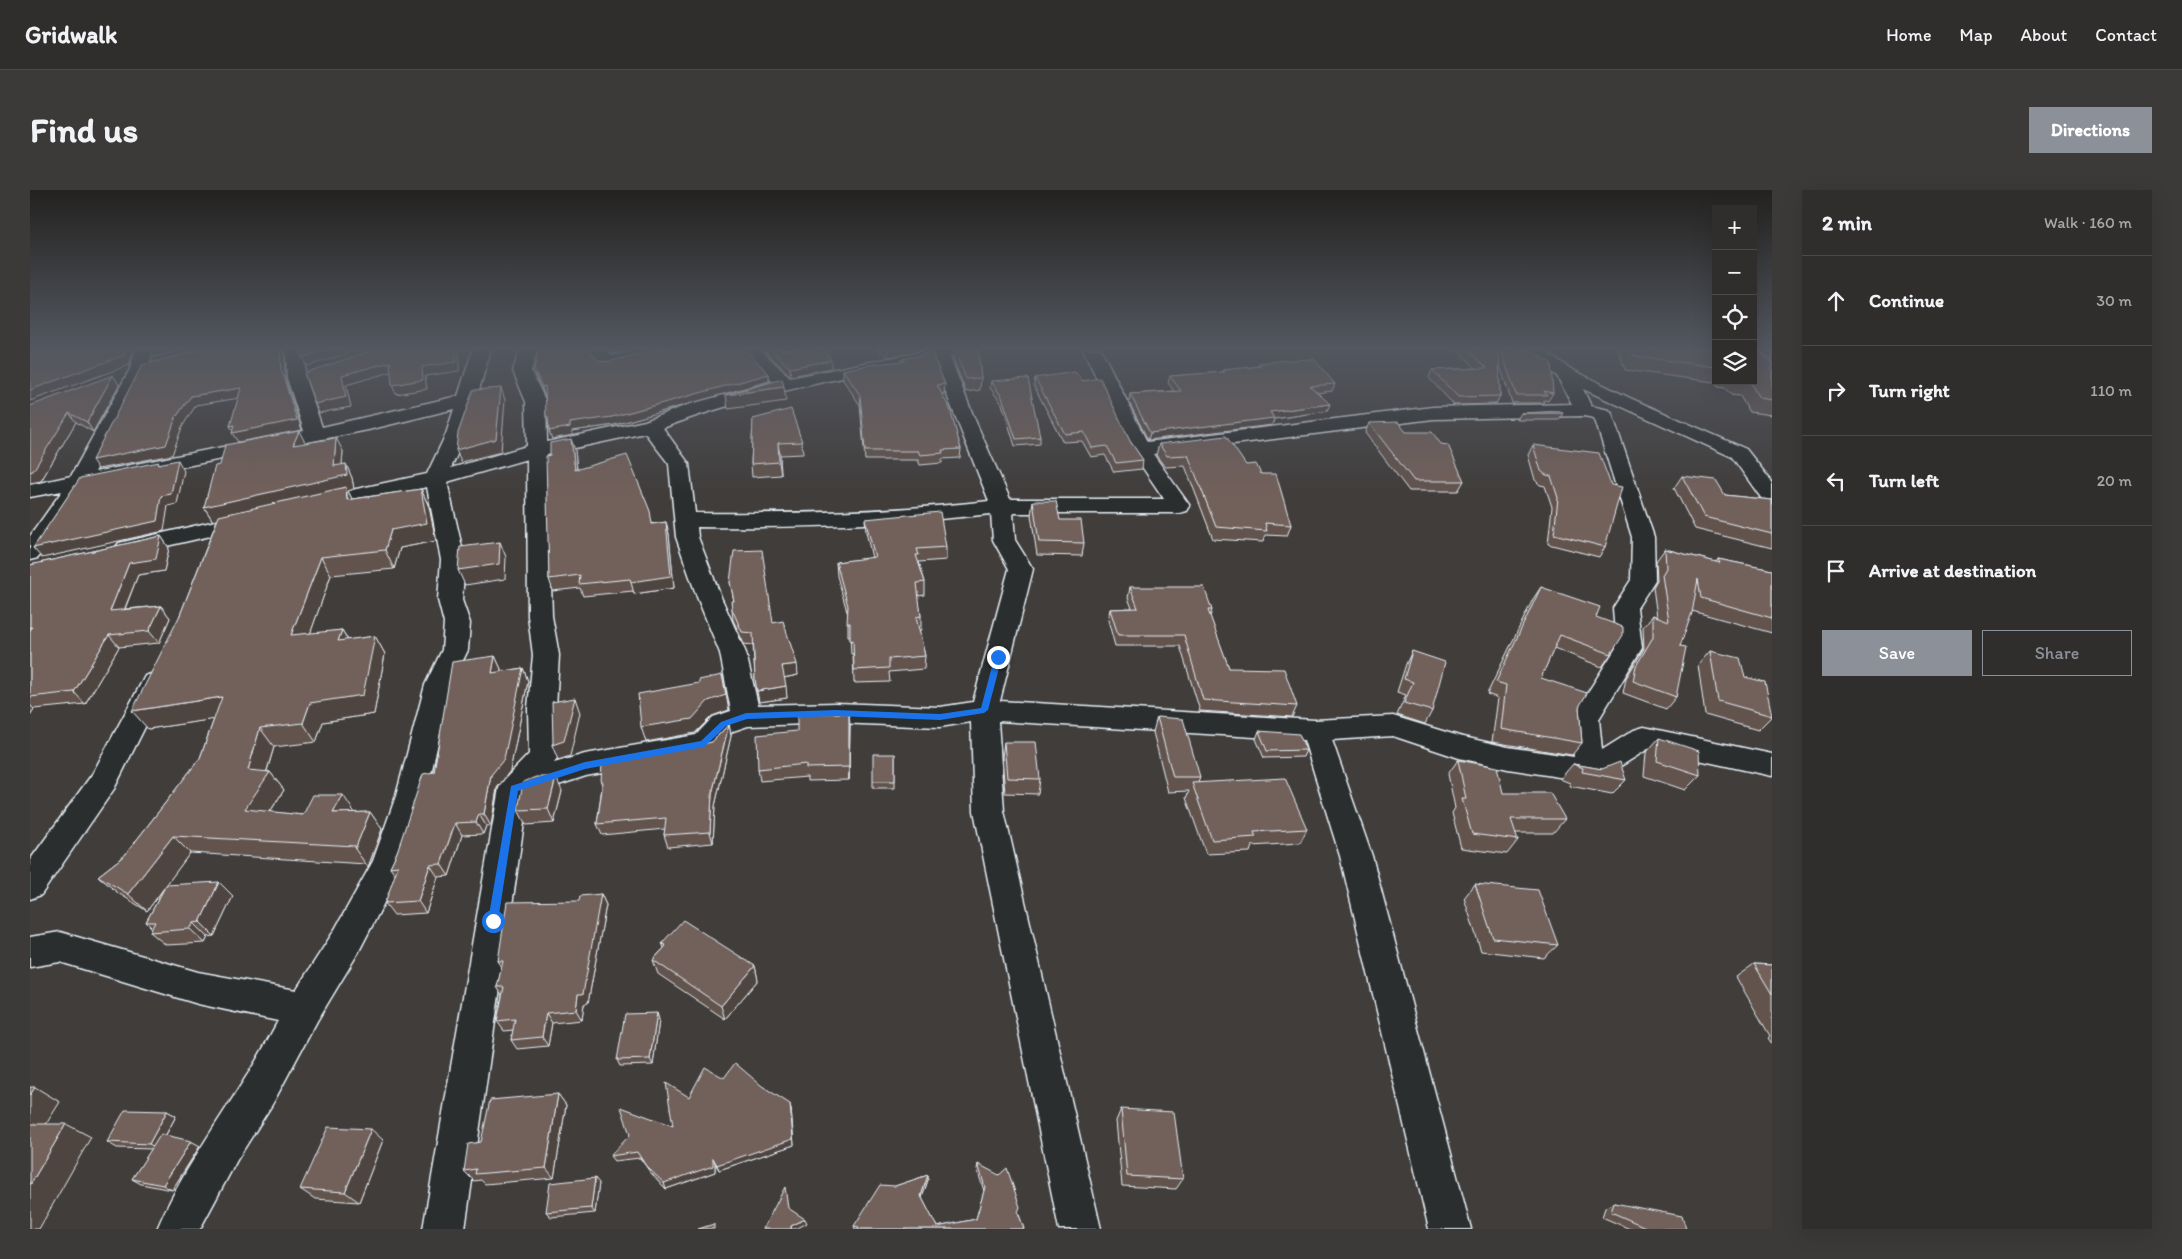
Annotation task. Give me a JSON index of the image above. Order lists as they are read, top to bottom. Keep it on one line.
{"page":{"header":"Gridwalk","nav":["Home","Map","About","Contact"],"buttons":["Directions",["Save","Share"]],"title":"Find us","heading":["2 min","Walk · 160 m"],"map_buttons":["+","−"],"list":[["Continue","30 m"],["Turn right","110 m"],["Turn left","20 m"],"Arrive at destination"]}}
